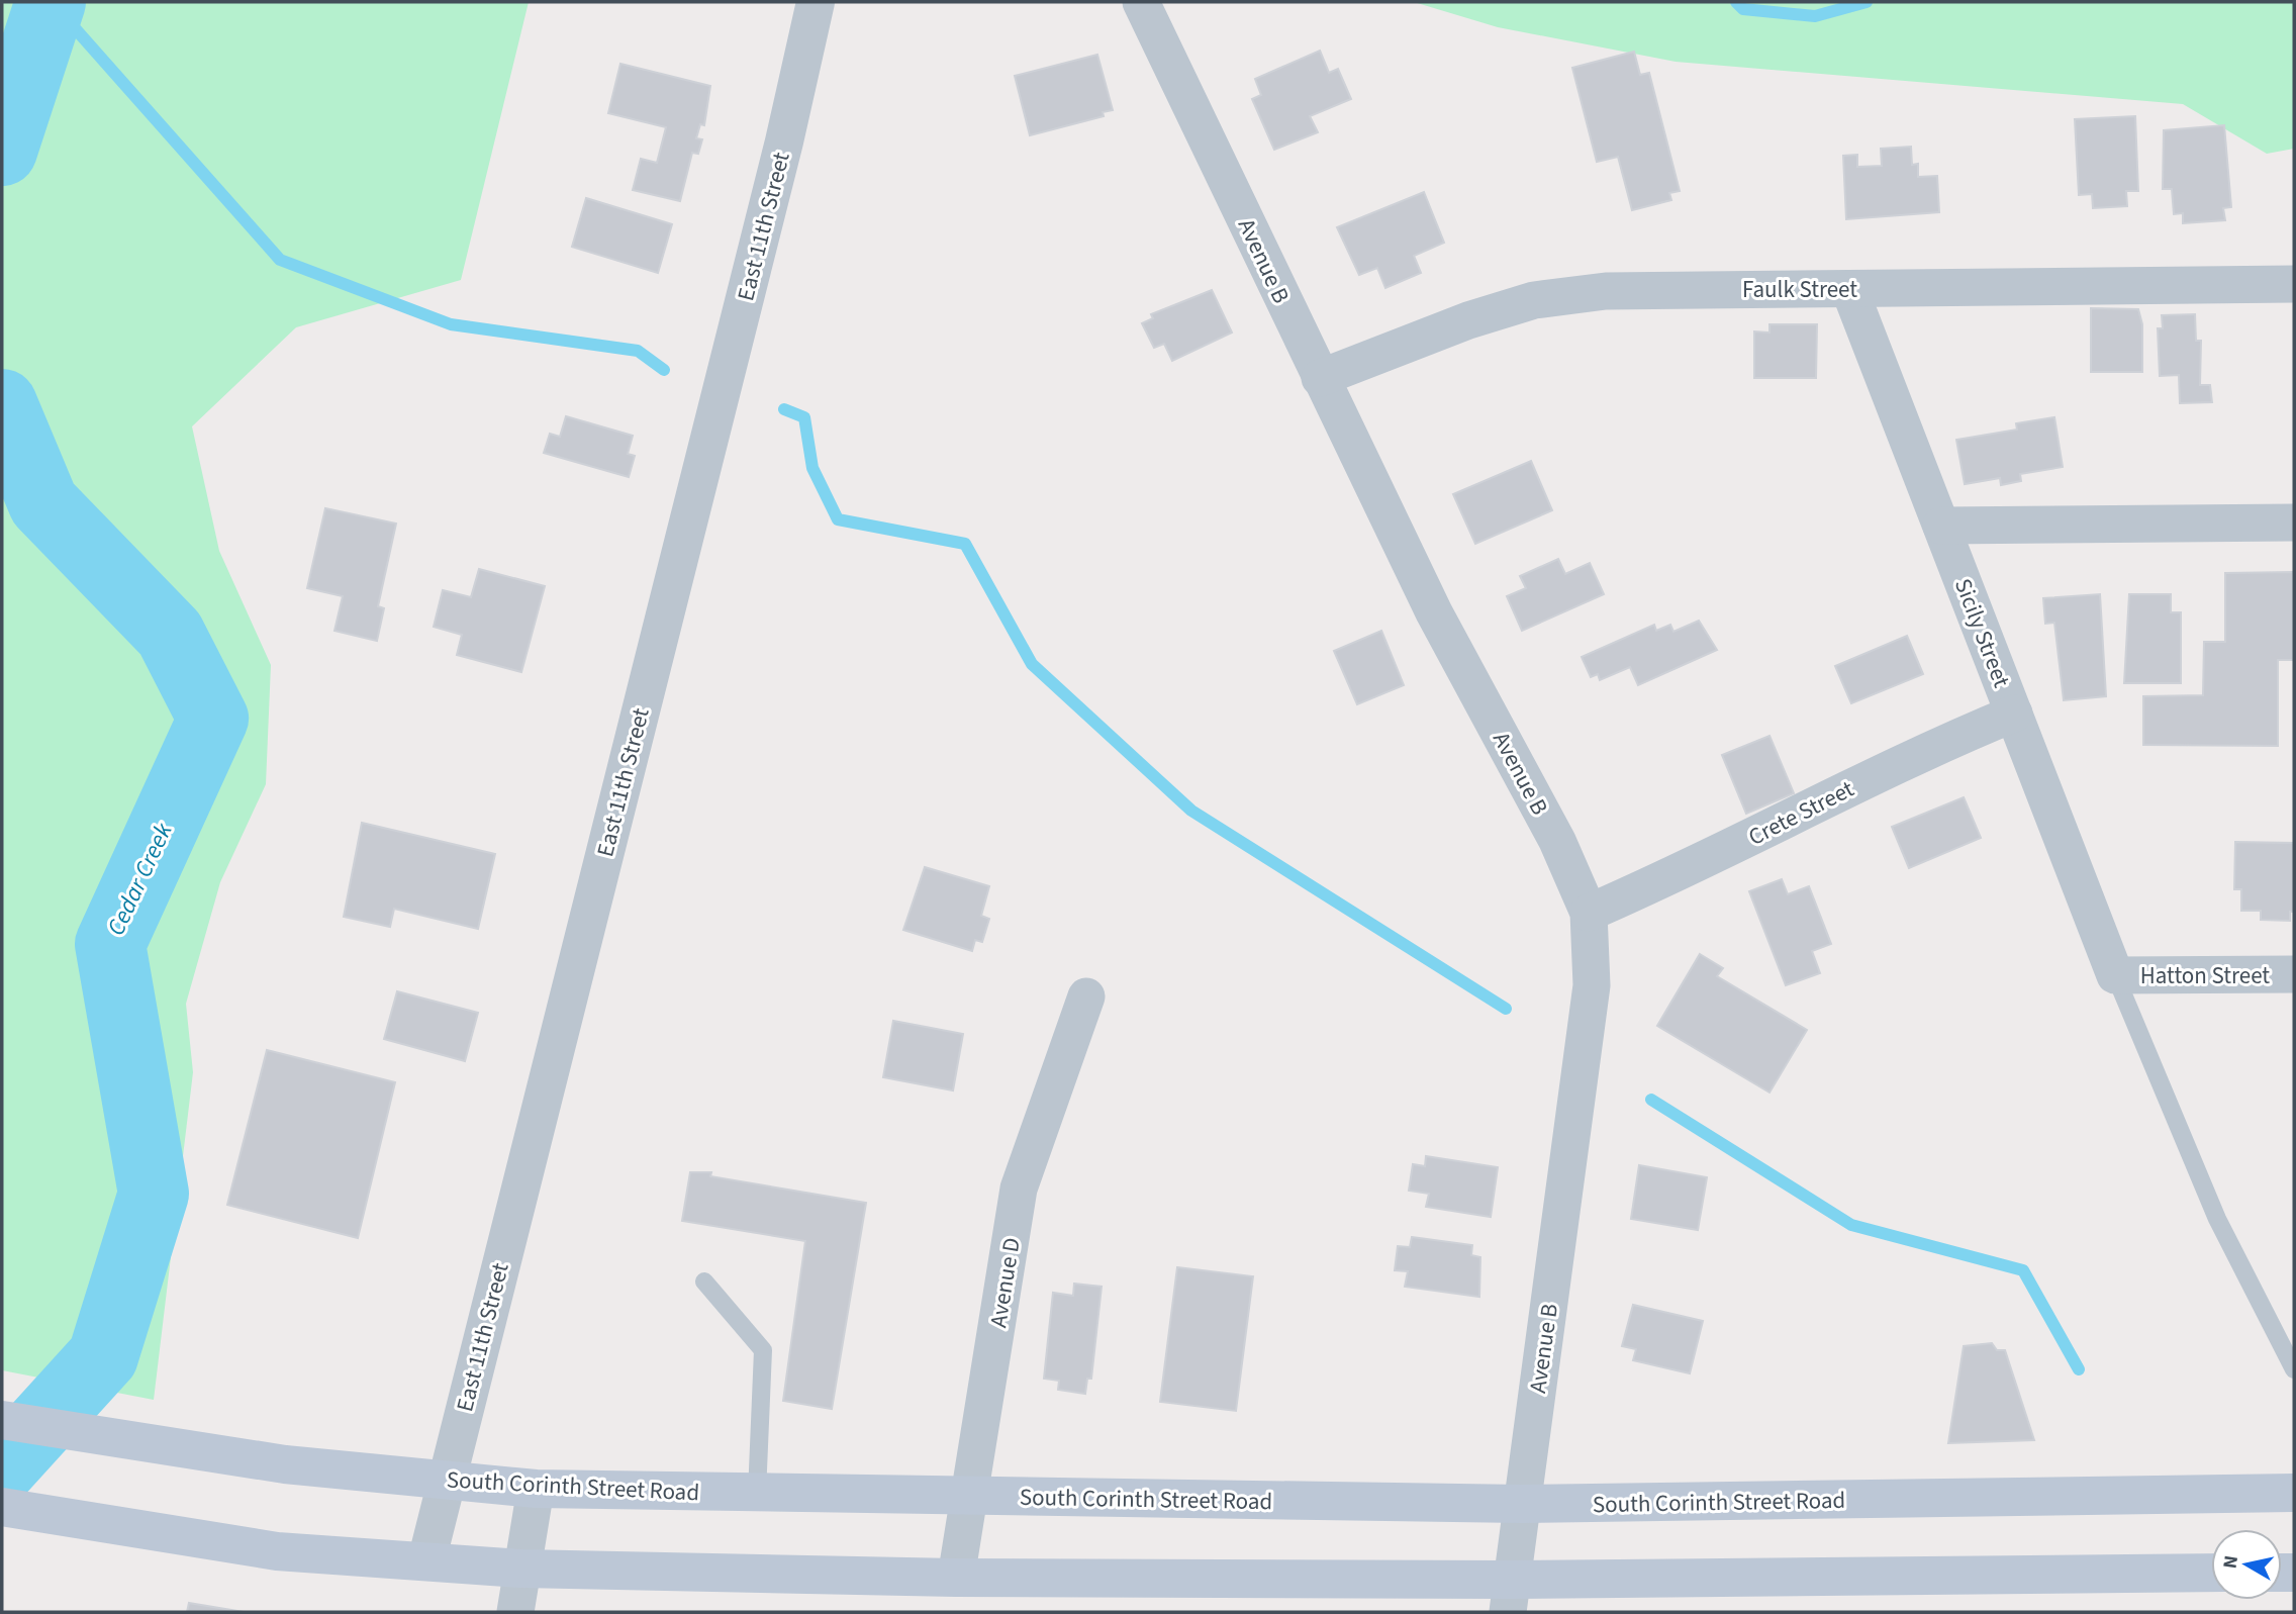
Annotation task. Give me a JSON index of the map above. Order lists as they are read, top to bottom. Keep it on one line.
{"streets":{"main road":["South Corinth Street Road"],"street":["East 11th Street","Avenue B","Faulk Street","Sicily Street","Crete Street","Hatton Street","Avenue D"]},"crossings":[["East 11th Street","South Corinth Street Road"],["Avenue B","Faulk Street"],["Avenue B","Crete Street"],["Avenue B","South Corinth Street Road"],["Faulk Street","Sicily Street"],["Sicily Street","Crete Street"],["Sicily Street","Hatton Street"],["Avenue D","South Corinth Street Road"]],"water":["Cedar Creek"],"north":"left"}
